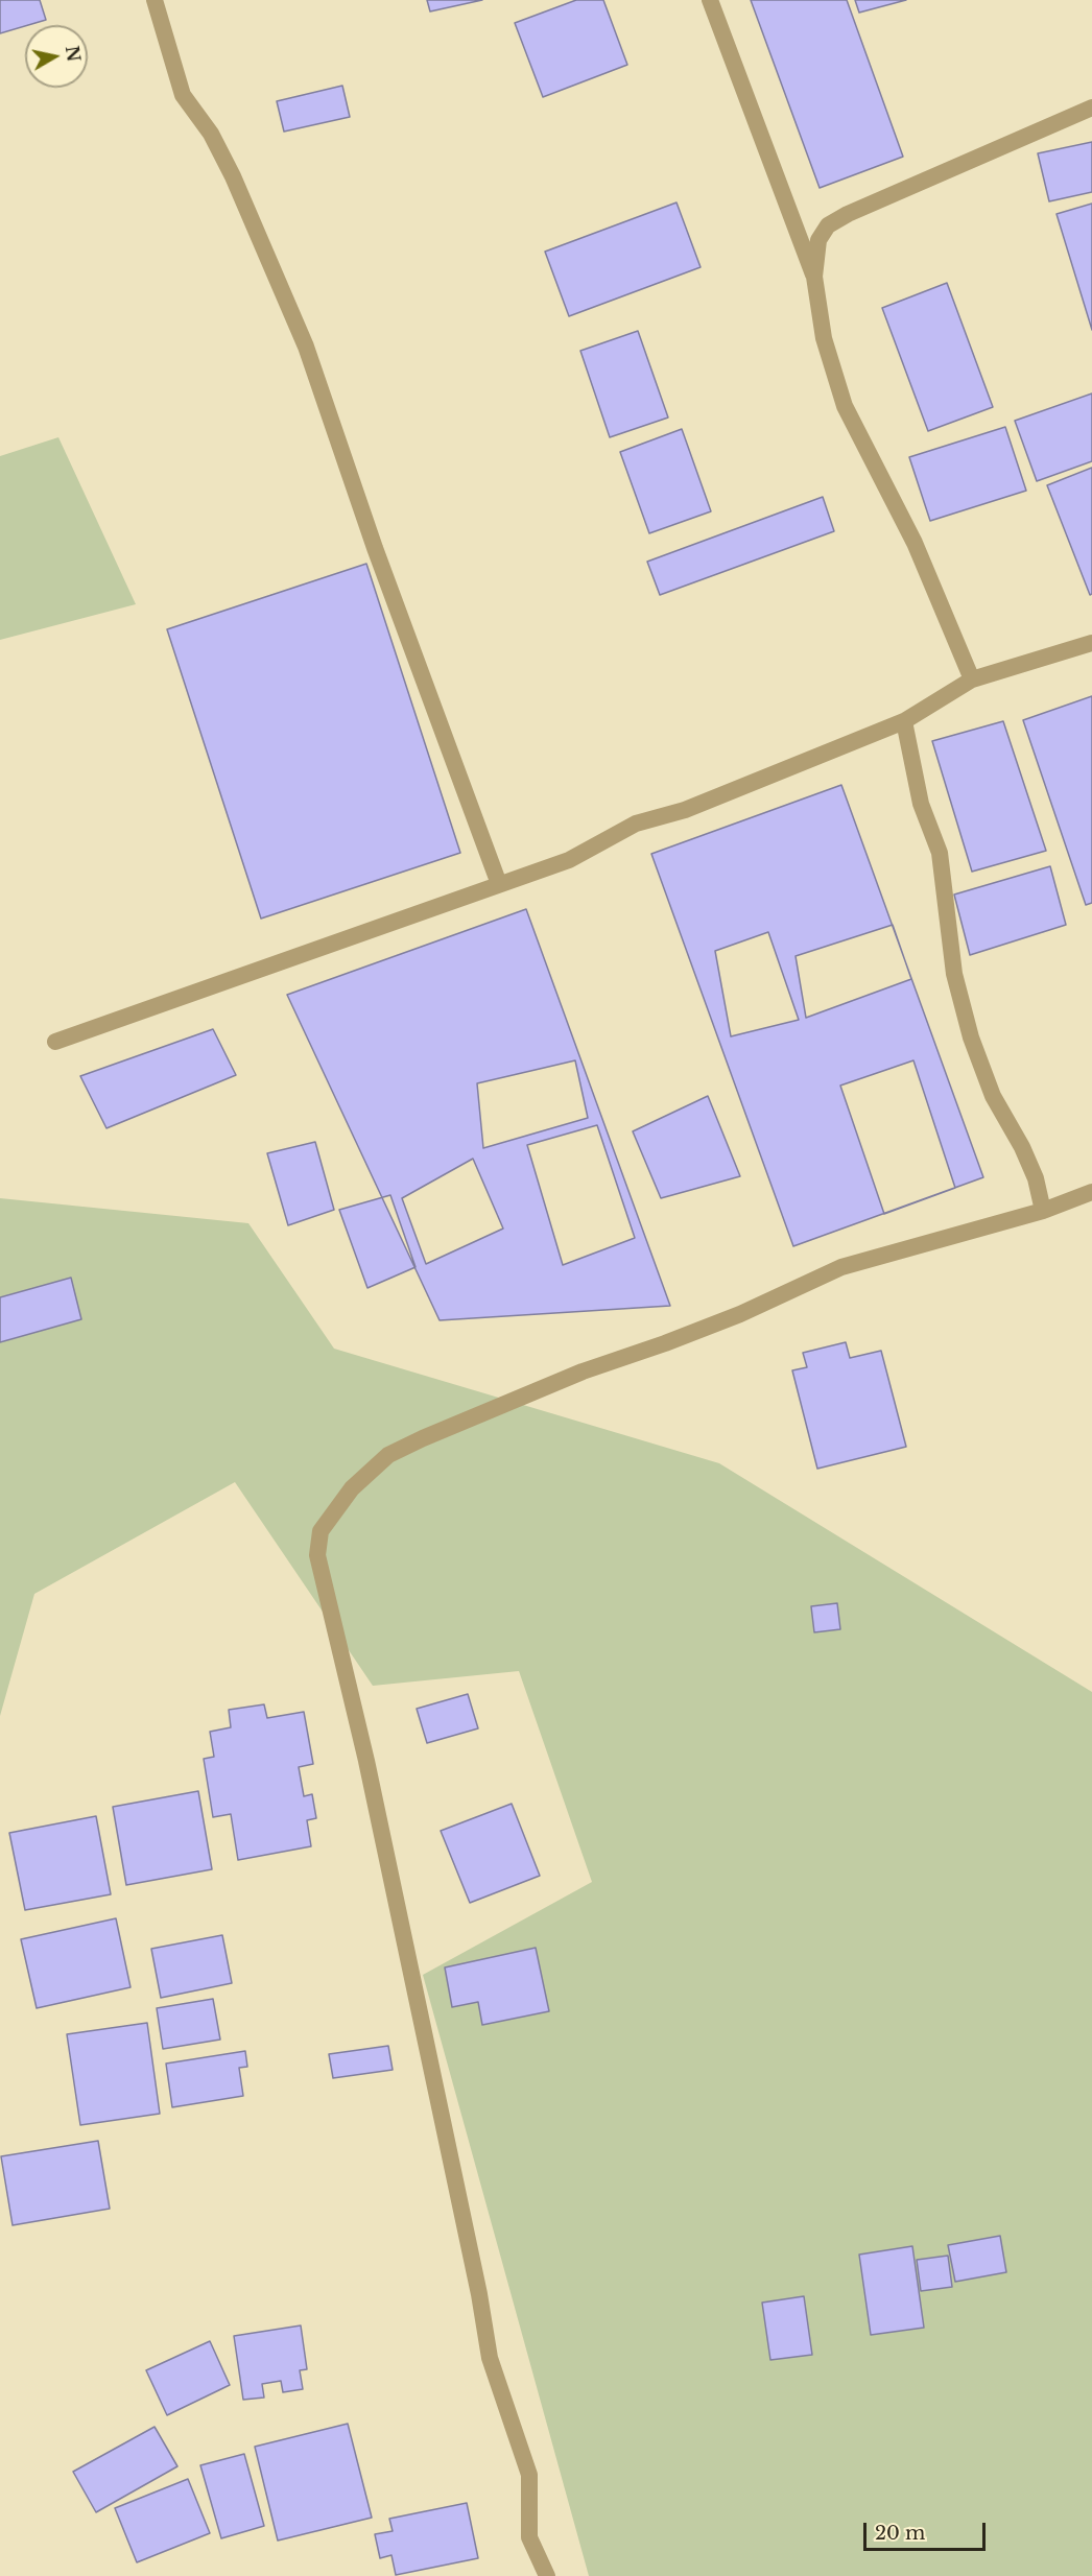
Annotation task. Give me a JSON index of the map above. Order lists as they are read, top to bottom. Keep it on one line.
{"scale_bar":"20 m","north":"right"}
